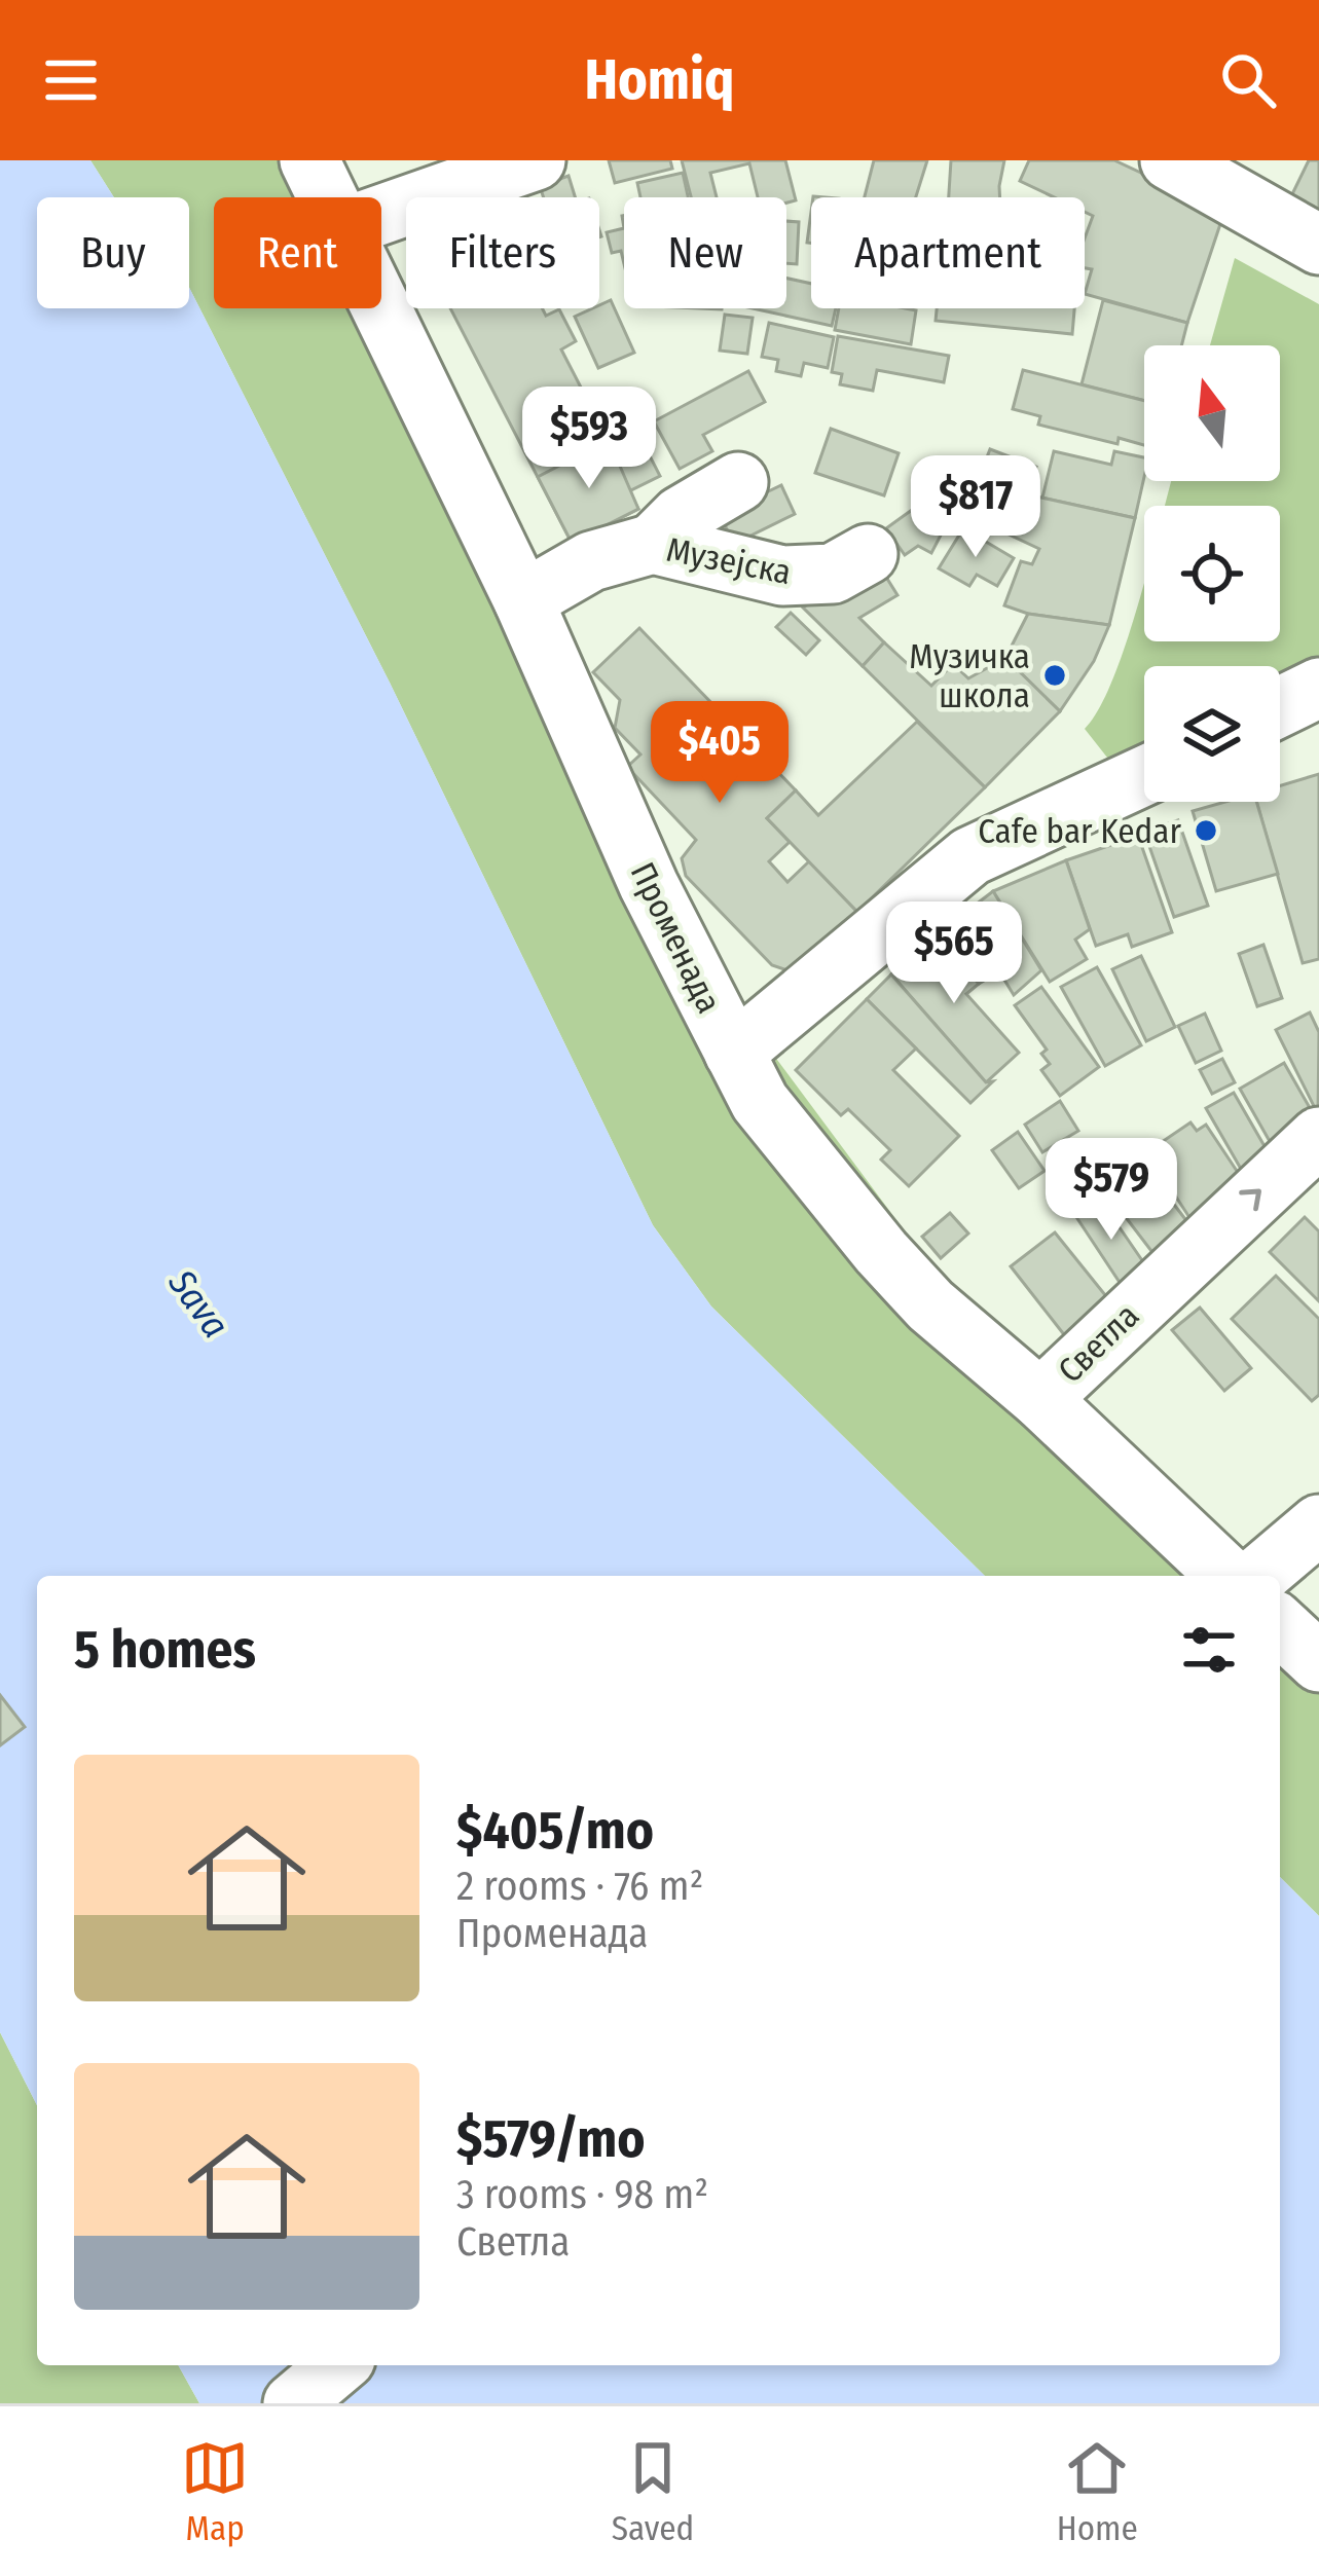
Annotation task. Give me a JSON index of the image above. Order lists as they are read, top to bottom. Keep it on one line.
{"streets":{"street":["Музејска","Променада","Светла"]},"crossings":[["Музејска","Променада"],["Променада","Светла"]],"water":["Sava"],"places":["Музичка школа","Cafe bar Kedar"],"north":"top","page":{"header":"Homiq","chip":["Buy","Rent","Filters","New","Apartment"],"price":["$593","$817","$405","$565","$579"],"heading":"5 homes","list":[{"name":"$405/mo","note":"2 rooms · 76 m² · Променада"},{"name":"$579/mo","note":"3 rooms · 98 m² · Светла"}],"tabs":["Map","Saved","Home"]}}
